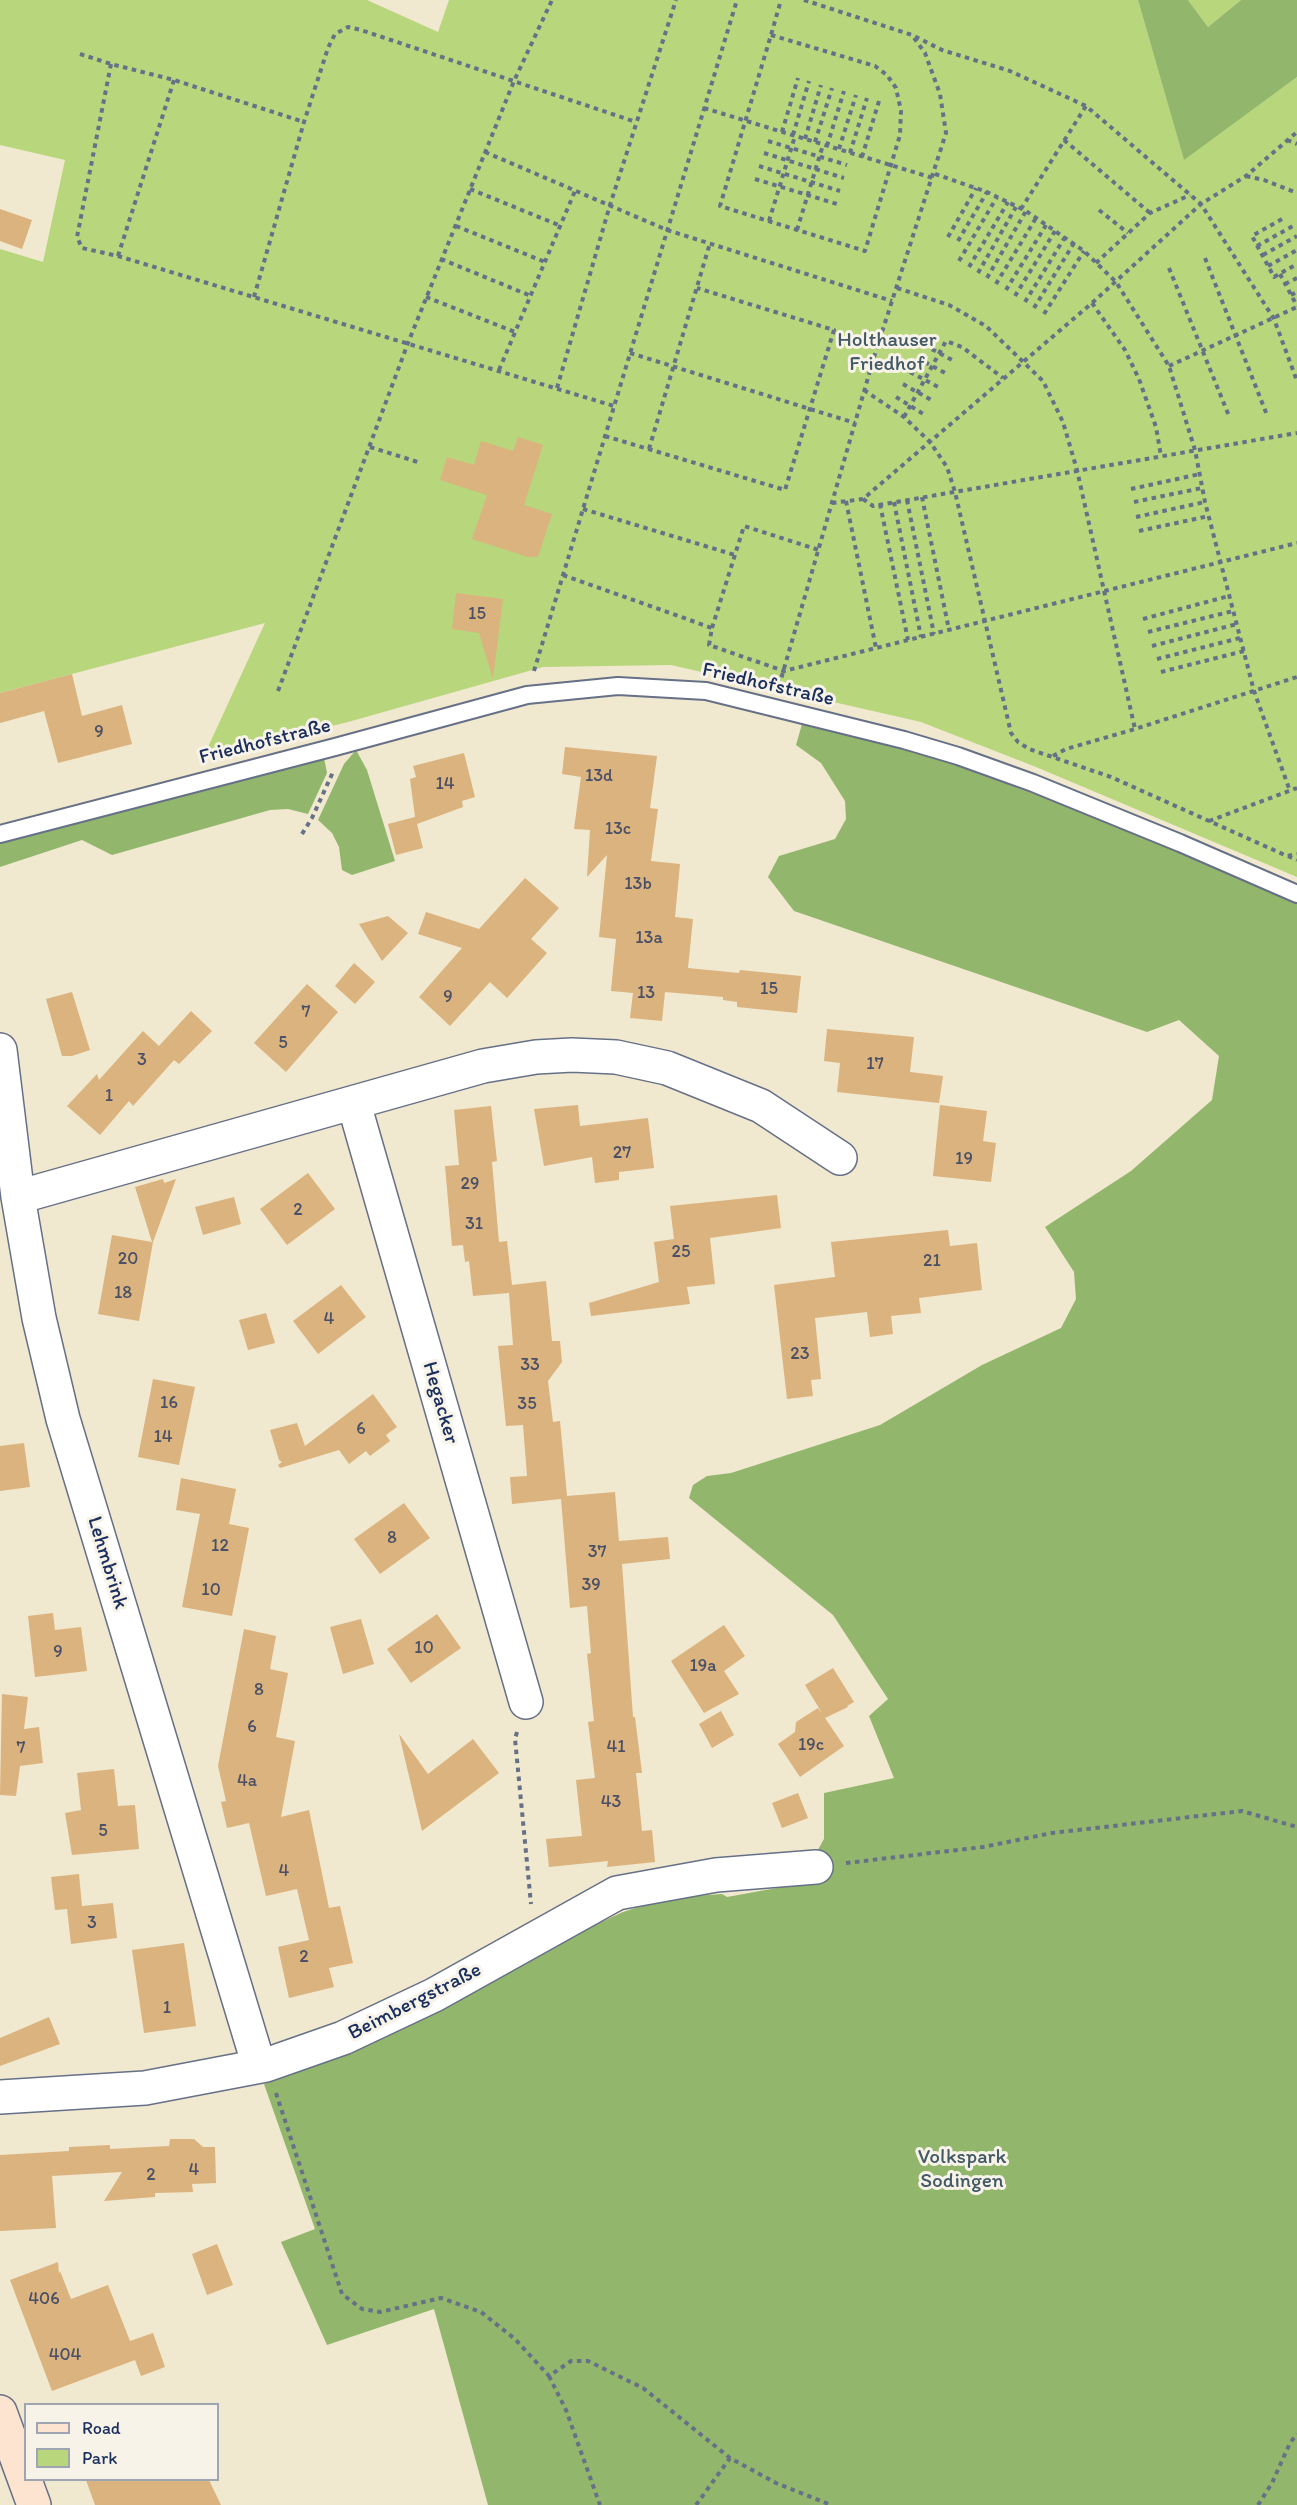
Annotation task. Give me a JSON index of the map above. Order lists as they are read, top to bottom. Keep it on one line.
{"streets":{"street":["Hegacker","Lehmbrink","Beimbergstraße"],"lane":["Friedhofstraße"]},"crossings":[["Lehmbrink","Beimbergstraße"]],"parks":["Holthauser Friedhof","Volkspark Sodingen"],"house_numbers":["15","9","13d","14","13c","13b","13a","15","13","9","7","5","3","17","1","27","19","29","2","31","25","20","21","18","4","23","33","16","35","6","14","8","12","37","39","10","10","9","19a","8","6","19c","41","7","4a","43","5","4","3","2","1","4","2","406","404"],"legend":["Road","Park"]}
